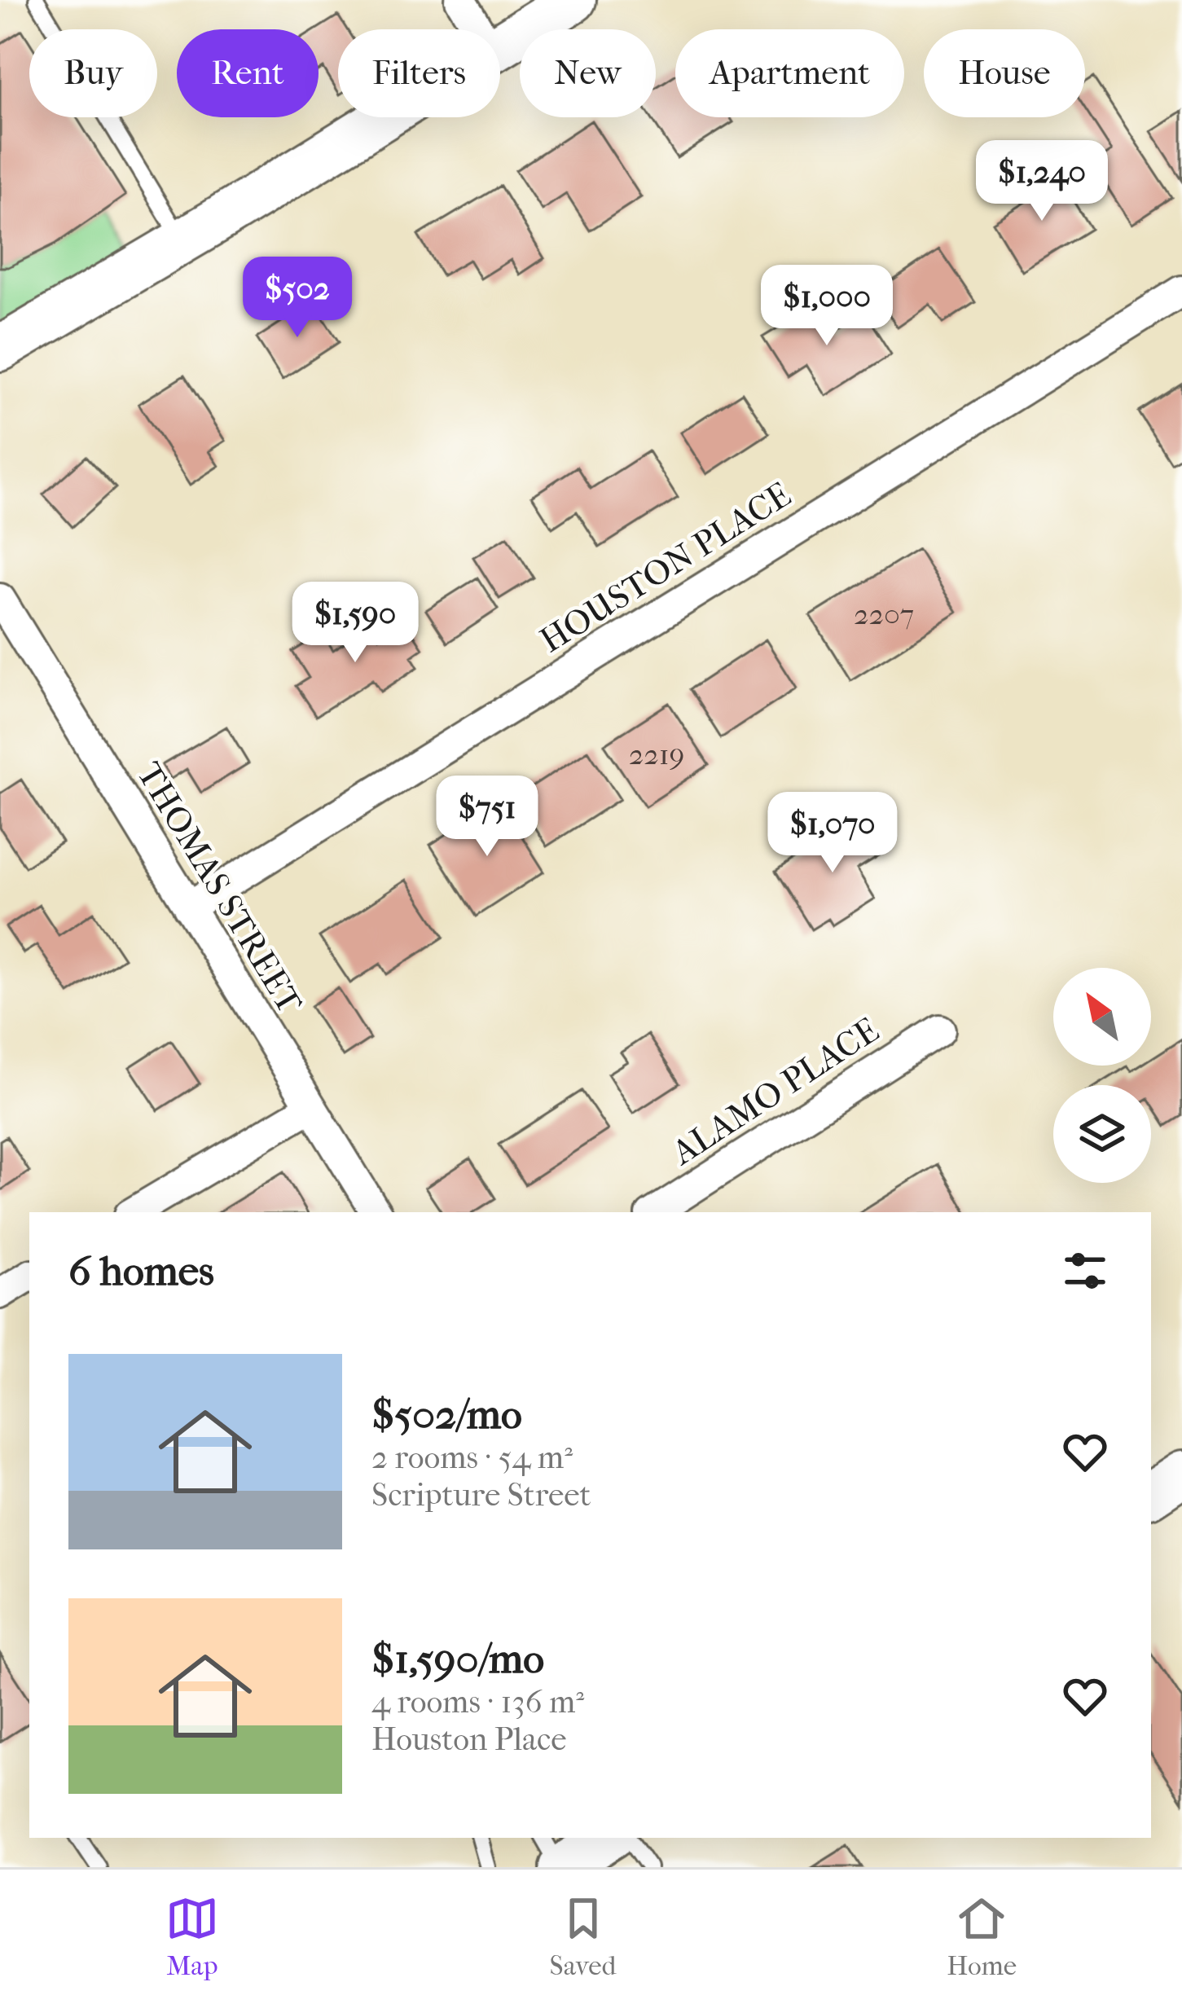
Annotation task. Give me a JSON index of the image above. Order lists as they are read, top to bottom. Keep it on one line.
{"streets":{"street":["HOUSTON PLACE","THOMAS STREET","ALAMO PLACE"]},"crossings":[["HOUSTON PLACE","THOMAS STREET"]],"house_numbers":["2207","2219"],"north":"top left","page":{"chip":["Buy","Rent","Filters","New","Apartment","House"],"price":["$1,240","$502","$1,000","$1,590","$751","$1,070"],"heading":"6 homes","list":[{"name":"$502/mo","note":"2 rooms · 54 m² · Scripture Street"},{"name":"$1,590/mo","note":"4 rooms · 136 m² · Houston Place"}],"tabs":["Map","Saved","Home"]}}
